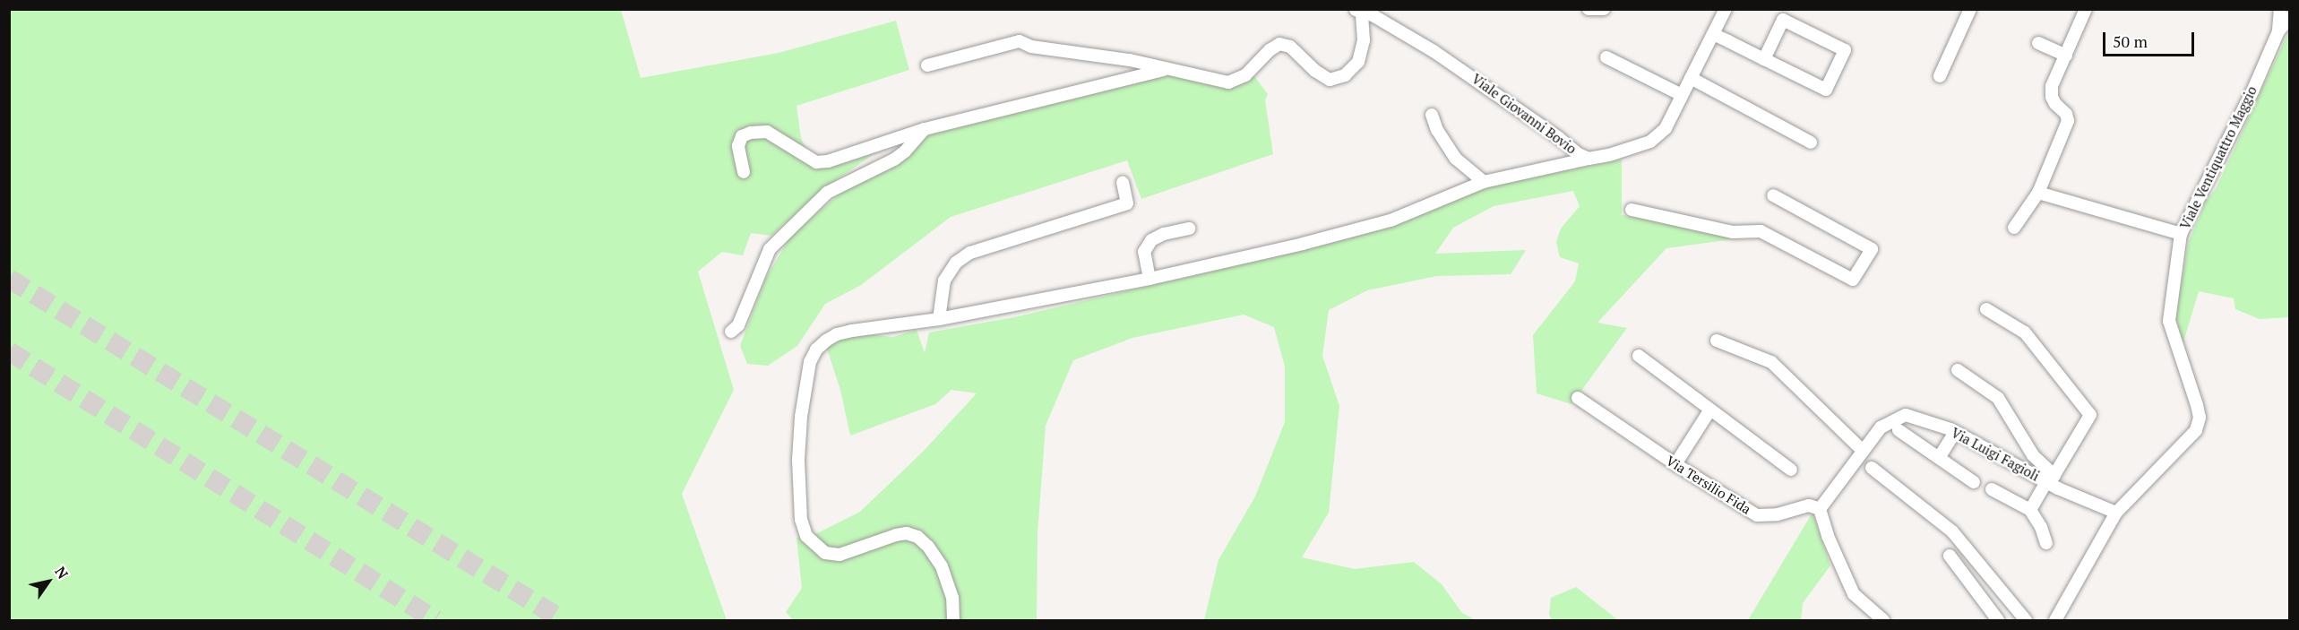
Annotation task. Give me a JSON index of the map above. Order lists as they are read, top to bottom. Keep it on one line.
{"streets":{"street":["Viale Giovanni Bovio","Viale Ventiquattro Maggio","Via Luigi Fagioli","Via Tersilio Fida"]},"crossings":[["Viale Ventiquattro Maggio","Via Luigi Fagioli"],["Via Luigi Fagioli","Via Tersilio Fida"]],"scale_bar":"50 m","north":"top right"}
